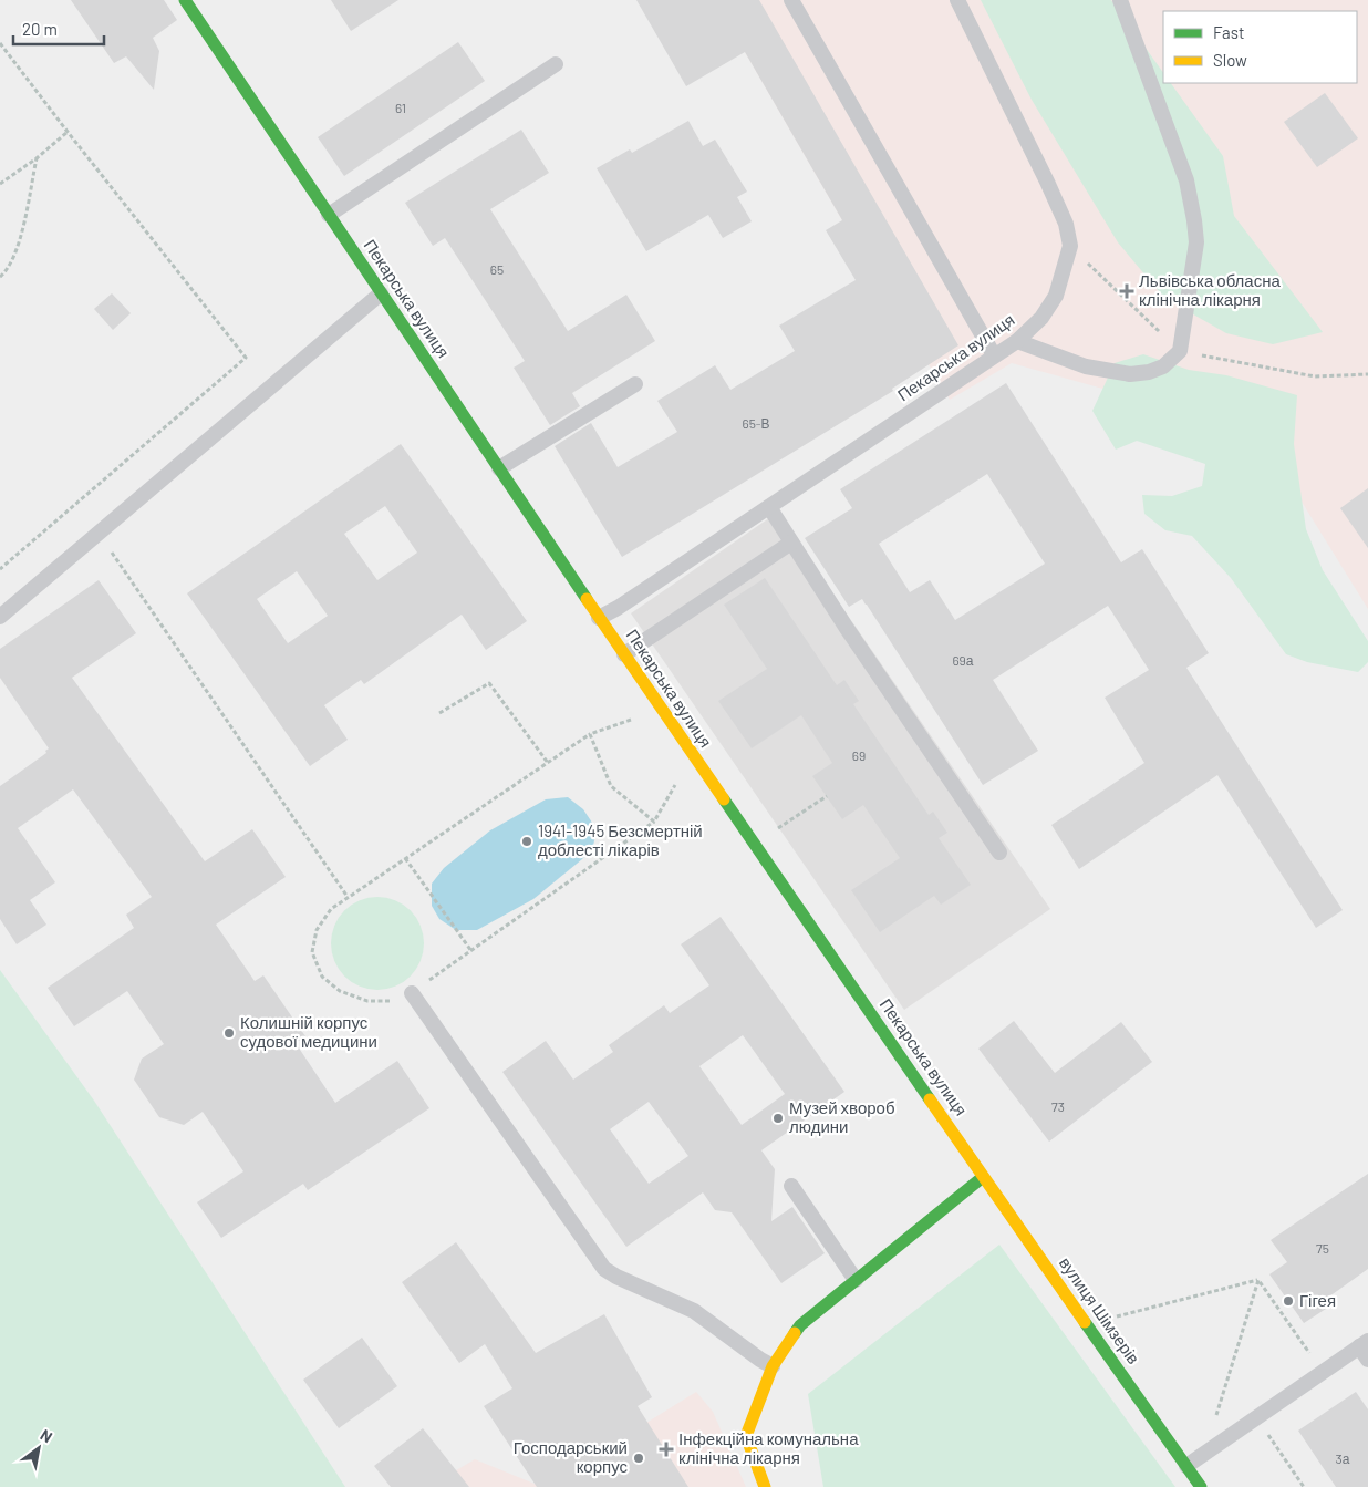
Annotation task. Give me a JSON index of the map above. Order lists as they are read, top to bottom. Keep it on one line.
{"streets":{"street":["Пекарська вулиця","вулиця Шімзерів"]},"crossings":[["Пекарська вулиця","вулиця Шімзерів"]],"places":{"health":["Львівська обласна клінічна лікарня","Інфекційна комунальна клінічна лікарня"],"other":["1941-1945 Безсмертній доблесті лікарів","Колишній корпус судової медицини","Музей хвороб людини","Гігея","Господарський корпус"]},"house_numbers":["61","65","65-В","69а","69","73","75","3а"],"legend":["Fast","Slow"],"scale_bar":"20 m","north":"top right"}
